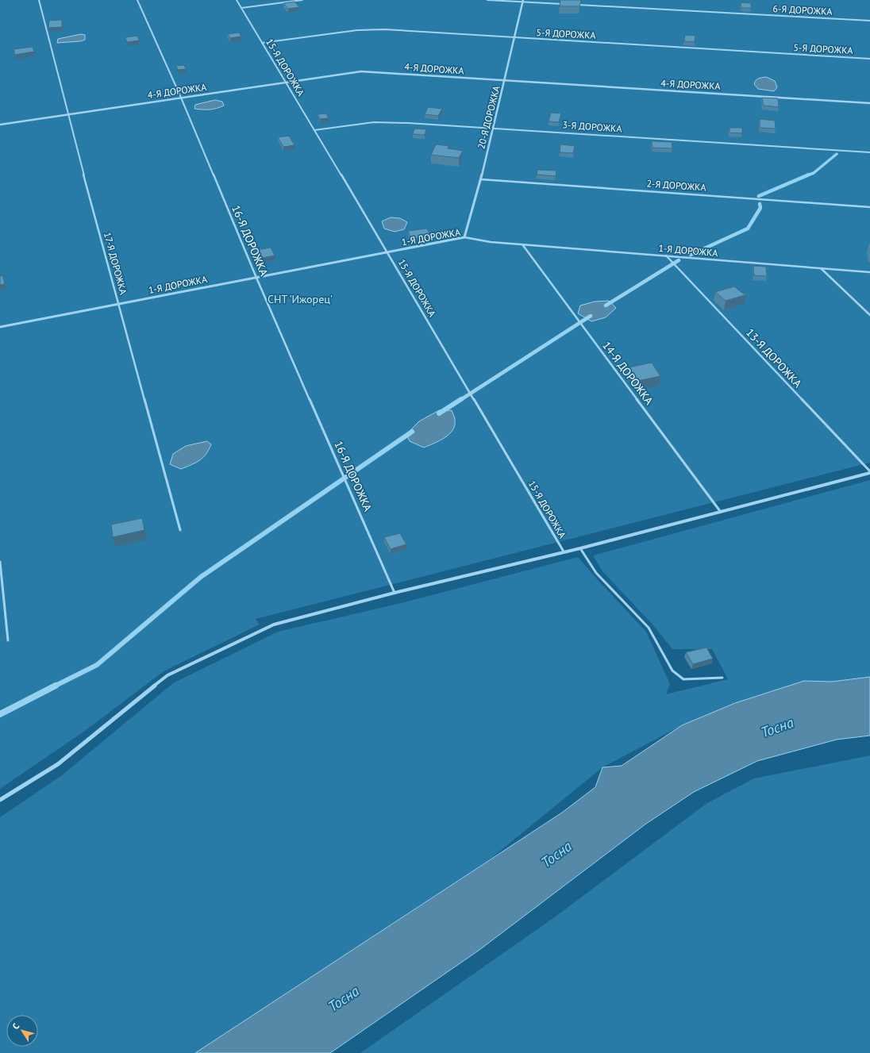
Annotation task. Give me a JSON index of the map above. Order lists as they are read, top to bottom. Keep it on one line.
{"streets":{"street":["4-Я ДОРОЖКА","20-Я ДОРОЖКА","1-Я ДОРОЖКА"],"lane":["6-Я ДОРОЖКА","5-Я ДОРОЖКА","15-Я ДОРОЖКА","3-Я ДОРОЖКА","2-Я ДОРОЖКА","16-Я ДОРОЖКА","17-Я ДОРОЖКА","13-Я ДОРОЖКА","14-Я ДОРОЖКА"]},"crossings":[["5-Я ДОРОЖКА","15-Я ДОРОЖКА"],["5-Я ДОРОЖКА","20-Я ДОРОЖКА"],["15-Я ДОРОЖКА","4-Я ДОРОЖКА"],["15-Я ДОРОЖКА","3-Я ДОРОЖКА"],["15-Я ДОРОЖКА","1-Я ДОРОЖКА"],["4-Я ДОРОЖКА","20-Я ДОРОЖКА"],["4-Я ДОРОЖКА","16-Я ДОРОЖКА"],["4-Я ДОРОЖКА","17-Я ДОРОЖКА"],["20-Я ДОРОЖКА","3-Я ДОРОЖКА"],["20-Я ДОРОЖКА","2-Я ДОРОЖКА"],["20-Я ДОРОЖКА","1-Я ДОРОЖКА"],["1-Я ДОРОЖКА","16-Я ДОРОЖКА"],["1-Я ДОРОЖКА","17-Я ДОРОЖКА"],["1-Я ДОРОЖКА","13-Я ДОРОЖКА"],["1-Я ДОРОЖКА","14-Я ДОРОЖКА"]],"water":["Тосна"],"parks":["СНТ 'Ижорец'"],"north":"top left"}
